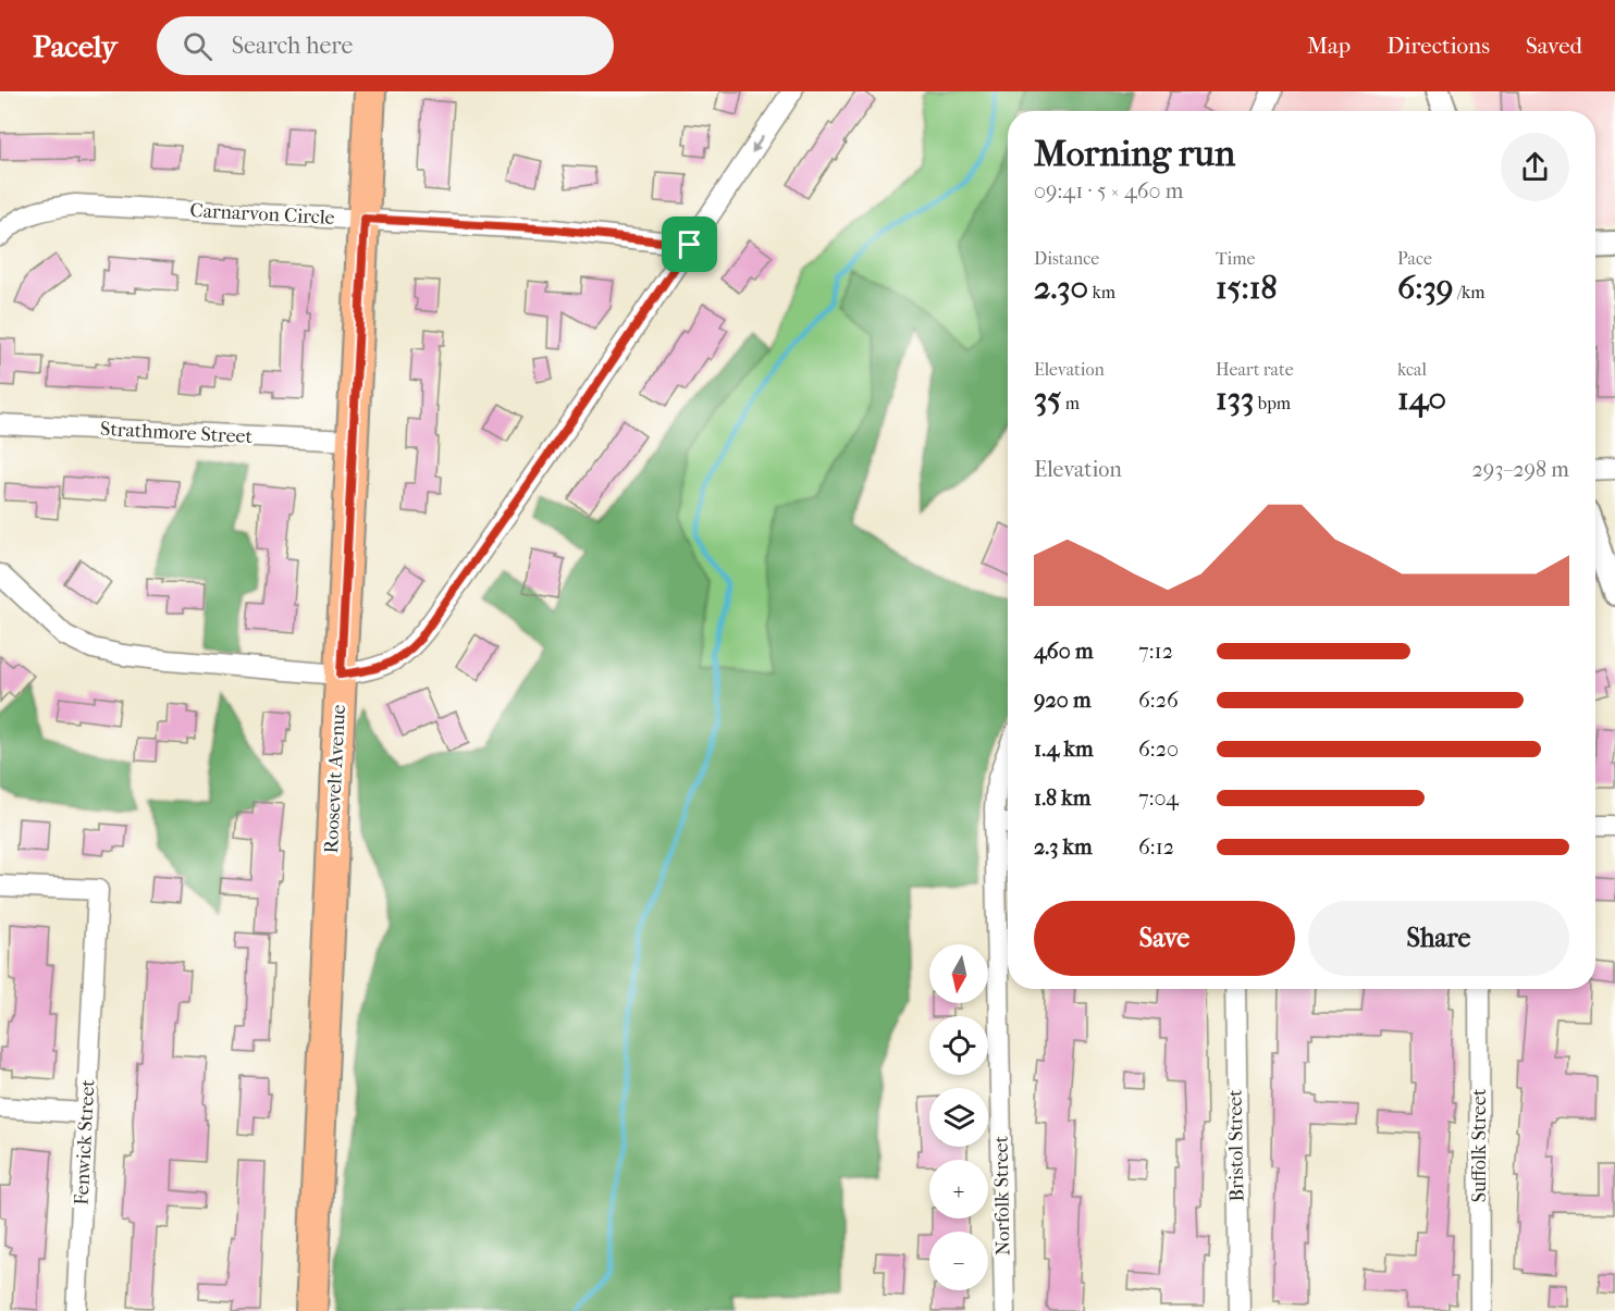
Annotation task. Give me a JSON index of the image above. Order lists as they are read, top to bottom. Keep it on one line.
{"streets":{"main road":["Roosevelt Avenue"],"street":["Carnarvon Circle","Strathmore Street","Fenwick Street","Bristol Street","Suffolk Street","Norfolk Street"]},"crossings":[["Carnarvon Circle","Roosevelt Avenue"],["Strathmore Street","Roosevelt Avenue"]],"north":"bottom","page":{"header":"Pacely","search":"Search here","nav":["Map","Directions","Saved"],"heading":["Morning run","09:41 · 5 × 460 m"],"stats":[["Distance","2.30 km"],["Time","15:18"],["Pace","6:39 /km"],["Elevation","35 m"],["Heart rate","133 bpm"],["kcal","140"]],"chart":["Elevation","293–298 m"],"list":[{"name":"460 m","note":"7:12"},{"name":"920 m","note":"6:26"},{"name":"1.4 km","note":"6:20"},{"name":"1.8 km","note":"7:04"},{"name":"2.3 km","note":"6:12"}],"buttons":["Save","Share"],"map_buttons":["+","−"]}}
